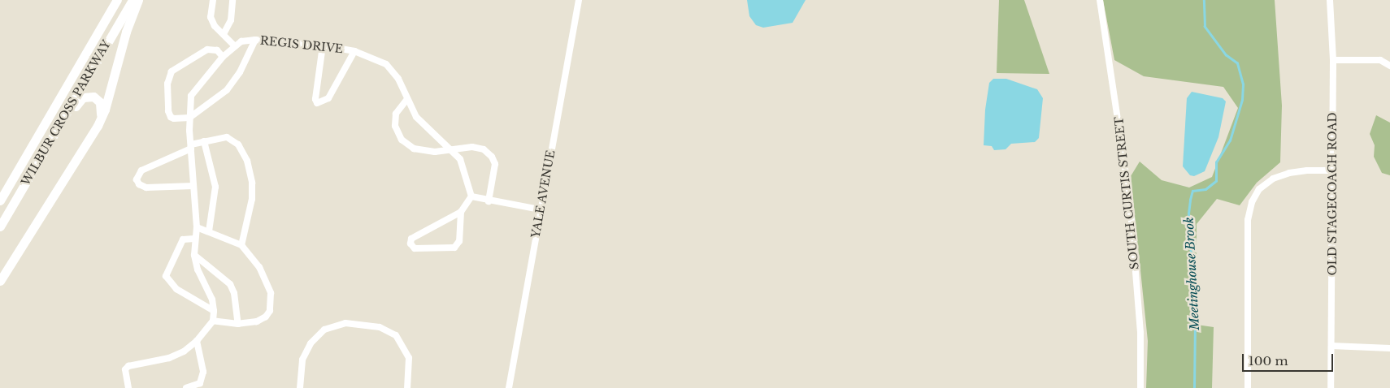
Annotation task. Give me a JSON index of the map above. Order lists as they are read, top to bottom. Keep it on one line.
{"streets":{"highway":["WILBUR CROSS PARKWAY"],"street":["REGIS DRIVE","SOUTH CURTIS STREET","YALE AVENUE","OLD STAGECOACH ROAD"]},"water":["Meetinghouse Brook"],"scale_bar":"100 m"}
